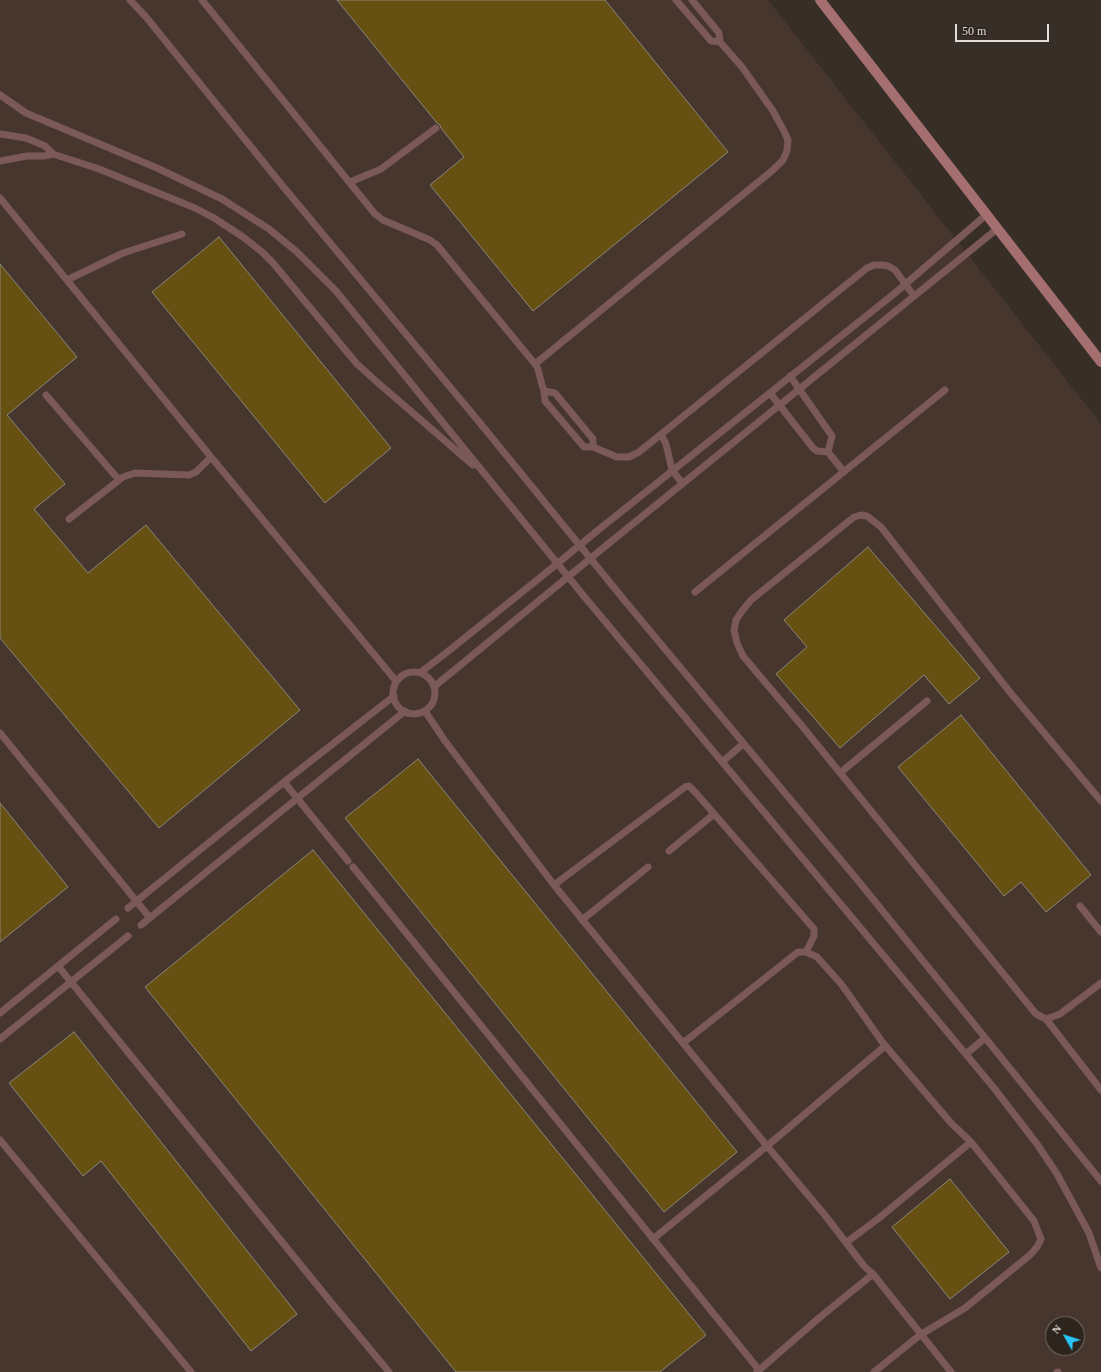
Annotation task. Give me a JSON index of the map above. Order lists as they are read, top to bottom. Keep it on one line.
{"scale_bar":"50 m","north":"top left"}
